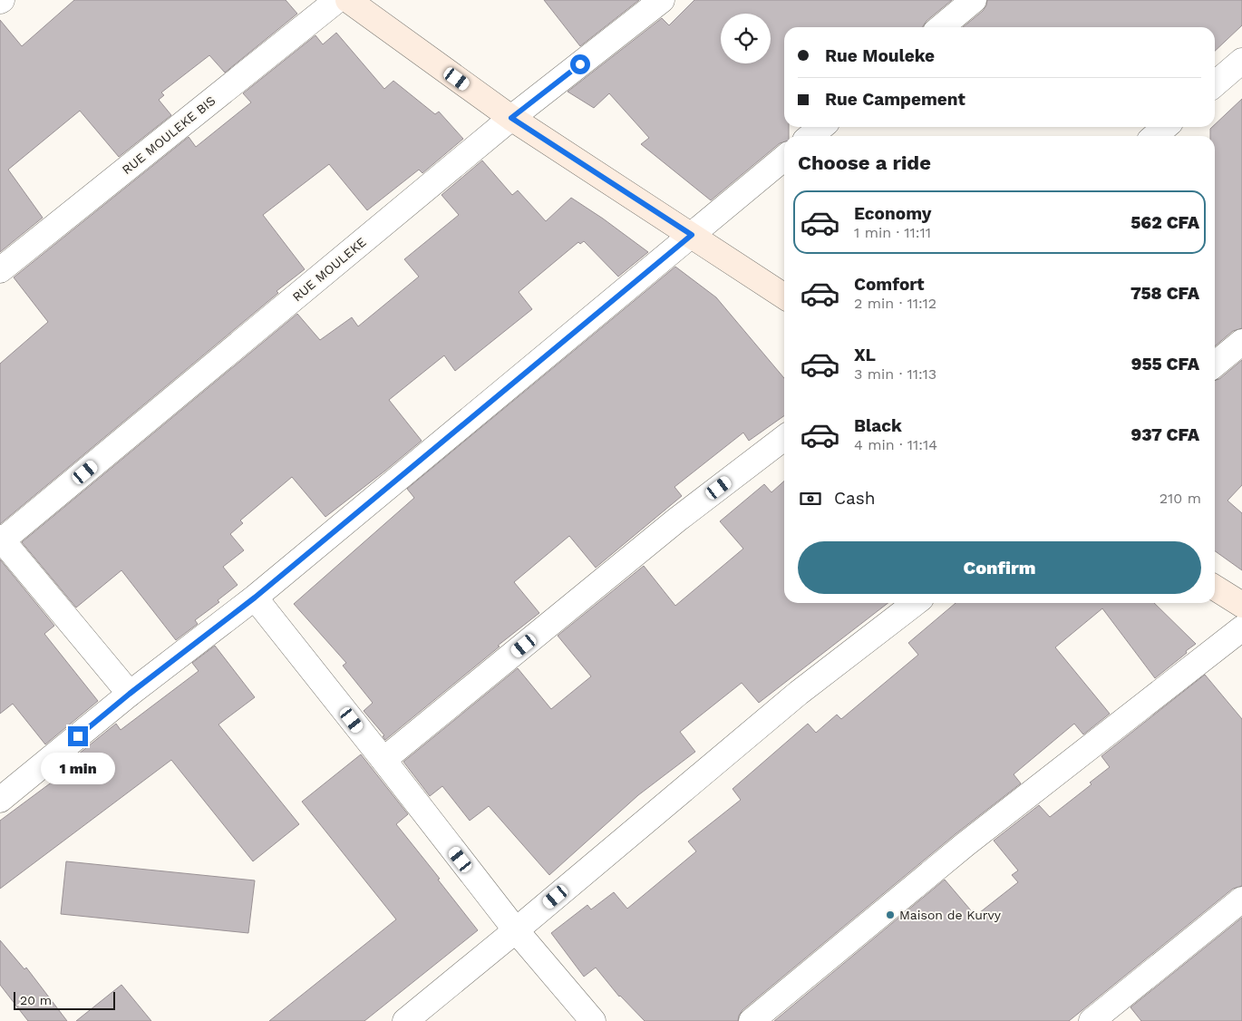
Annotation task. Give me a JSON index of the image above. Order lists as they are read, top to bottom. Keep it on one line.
{"streets":{"street":["RUE MOULEKE BIS","RUE MOULEKE"]},"places":["Maison de Kurvy"],"scale_bar":"20 m","page":{"banner":["Rue Mouleke","Rue Campement"],"heading":"Choose a ride","list":[{"name":"Economy","note":"1 min · 11:11","value":"562 CFA"},{"name":"Comfort","note":"2 min · 11:12","value":"758 CFA"},{"name":"XL","note":"3 min · 11:13","value":"955 CFA"},{"name":"Black","note":"4 min · 11:14","value":"937 CFA"}],"pay":["Cash","210 m"],"buttons":"Confirm","bubble":"1 min","scale":"20 m"}}
